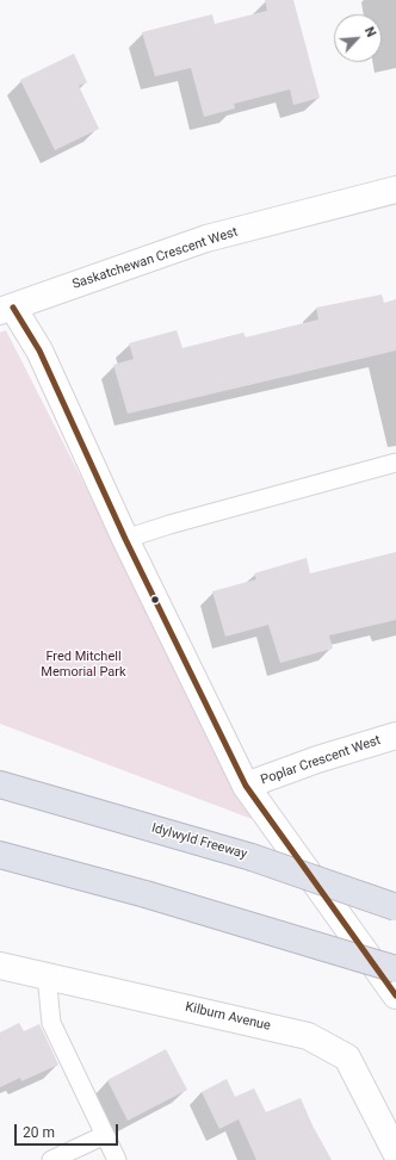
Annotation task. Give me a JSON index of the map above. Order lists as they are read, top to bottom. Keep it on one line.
{"streets":{"highway":["Idylwyld Freeway"],"street":["Saskatchewan Crescent West","Poplar Crescent West","Kilburn Avenue"]},"parks":["Fred Mitchell Memorial Park"],"scale_bar":"20 m","north":"top right"}
